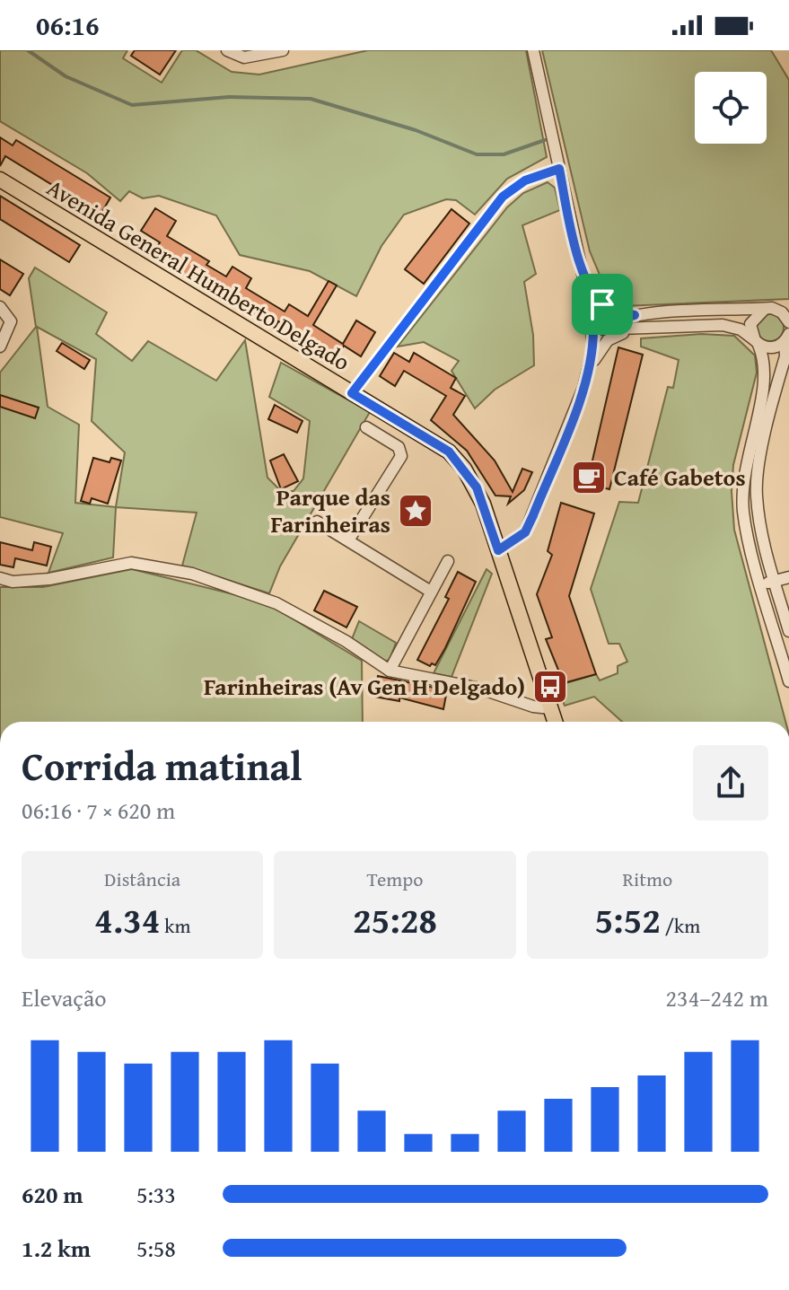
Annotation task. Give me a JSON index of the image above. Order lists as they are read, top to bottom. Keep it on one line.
{"streets":{"main road":["Avenida General Humberto Delgado"]},"places":{"cafe":["Café Gabetos"],"place":["Parque das Farinheiras"],"bus stop":["Farinheiras (Av Gen H Delgado)"]},"page":{"status":"06:16","heading":["Corrida matinal","06:16 · 7 × 620 m"],"stats":[["Distância","4.34 km"],["Tempo","25:28"],["Ritmo","5:52 /km"]],"chart":["Elevação","234–242 m"],"list":[{"name":"620 m","note":"5:33"},{"name":"1.2 km","note":"5:58"}]}}
